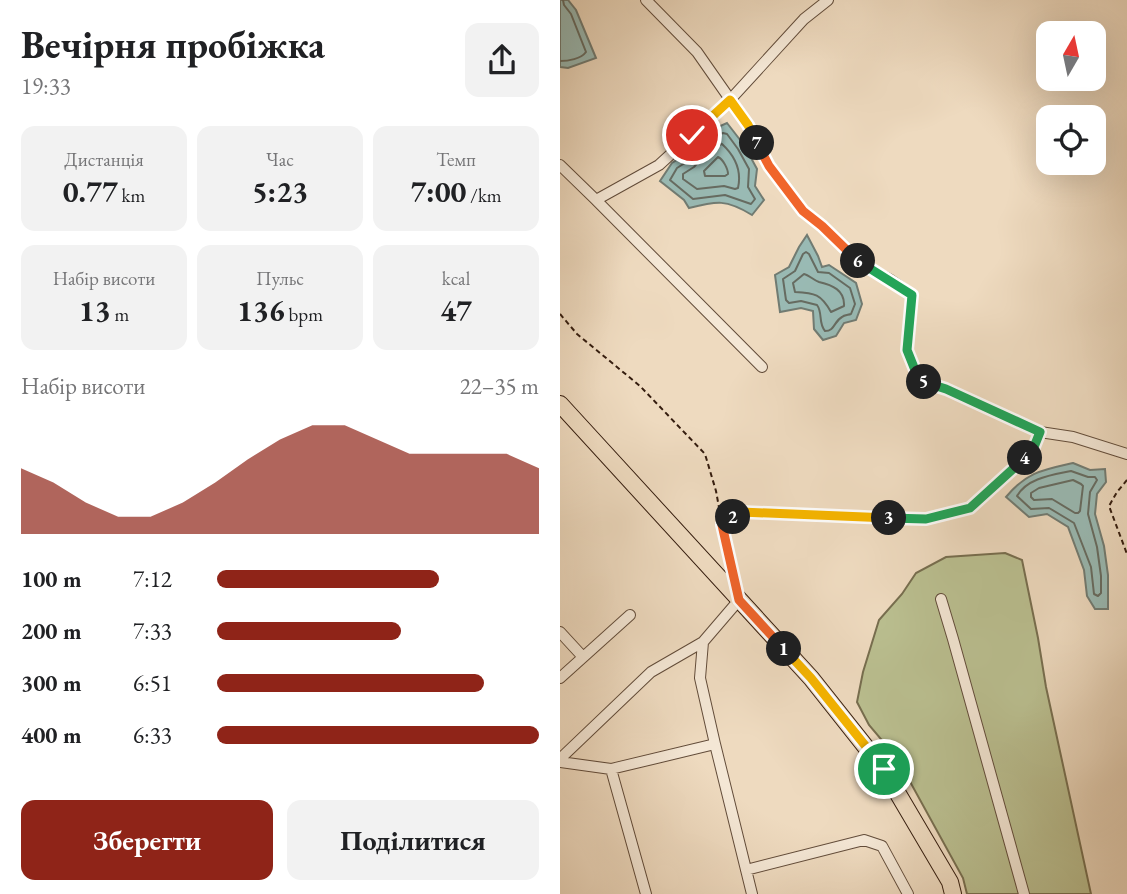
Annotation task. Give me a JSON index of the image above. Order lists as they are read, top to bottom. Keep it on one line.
{"north":"top","page":{"heading":["Вечірня пробіжка","19:33"],"stats":[["Дистанція","0.77 km"],["Час","5:23"],["Темп","7:00 /km"],["Набір висоти","13 m"],["Пульс","136 bpm"],["kcal","47"]],"pins":["7","6","5","4","2","3","1"],"chart":["Набір висоти","22–35 m"],"list":[{"name":"100 m","note":"7:12"},{"name":"200 m","note":"7:33"},{"name":"300 m","note":"6:51"},{"name":"400 m","note":"6:33"}],"buttons":["Зберегти","Поділитися"]}}
